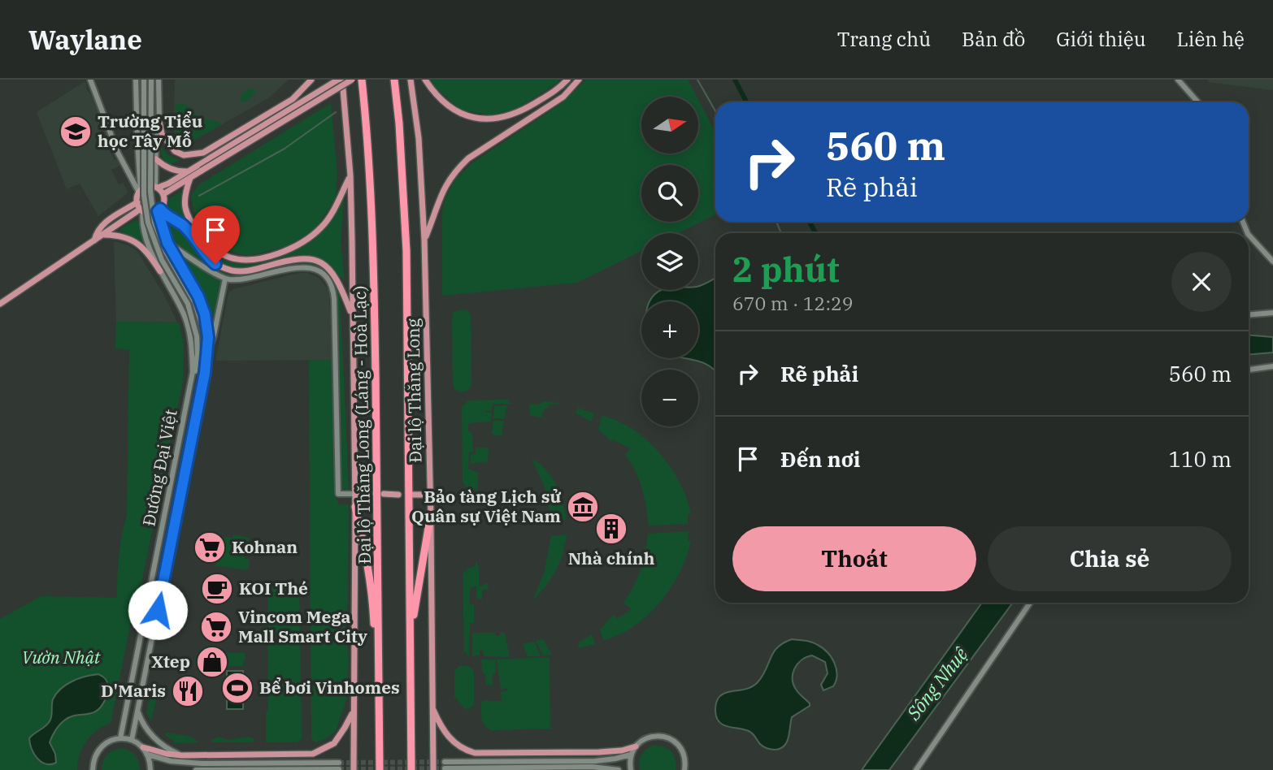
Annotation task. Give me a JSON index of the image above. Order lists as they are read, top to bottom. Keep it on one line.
{"streets":{"highway":["Đại lộ Thăng Long (Láng - Hoà Lạc)"],"main road":["Đại lộ Thăng Long"],"street":["Đường Đại Việt"]},"water":["Sông Nhuệ"],"parks":["Vườn Nhật"],"places":{"school or university":["Trường Tiểu học Tây Mỗ"],"museum":["Bảo tàng Lịch sử Quân sự Việt Nam"],"building":["Nhà chính"],"supermarket":["Kohnan","Vincom Mega Mall Smart City"],"cafe":["KOI Thé"],"shop":["Xtep"],"sports":["Bể bơi Vinhomes"],"restaurant":["D'Maris"]},"north":"right","page":{"header":"Waylane","nav":["Trang chủ","Bản đồ","Giới thiệu","Liên hệ"],"map_buttons":["+","−"],"turn":["560 m","Rẽ phải"],"heading":["2 phút","670 m · 12:29"],"list":[{"name":"Rẽ phải","value":"560 m"},{"name":"Đến nơi","value":"110 m"}],"buttons":["Thoát","Chia sẻ"]}}
